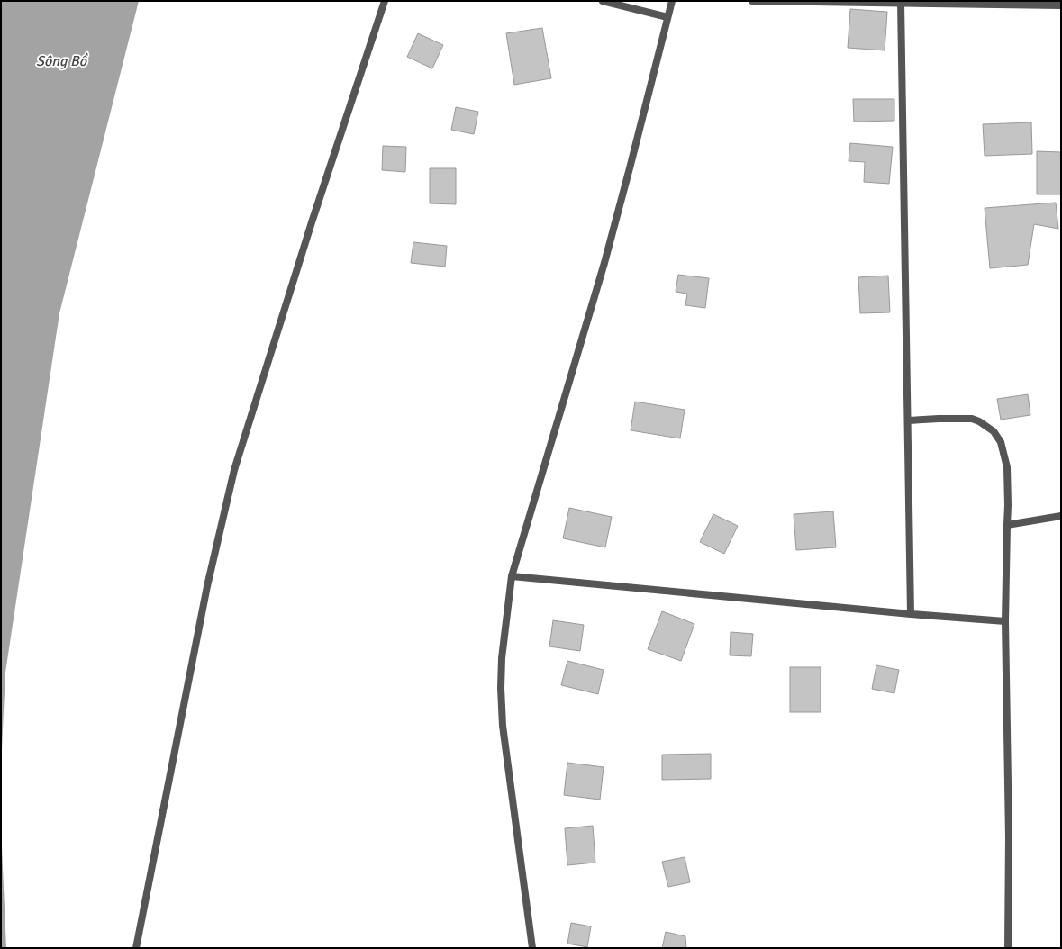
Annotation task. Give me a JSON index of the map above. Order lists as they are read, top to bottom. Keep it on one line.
{"water":["Sông Bồ"]}
